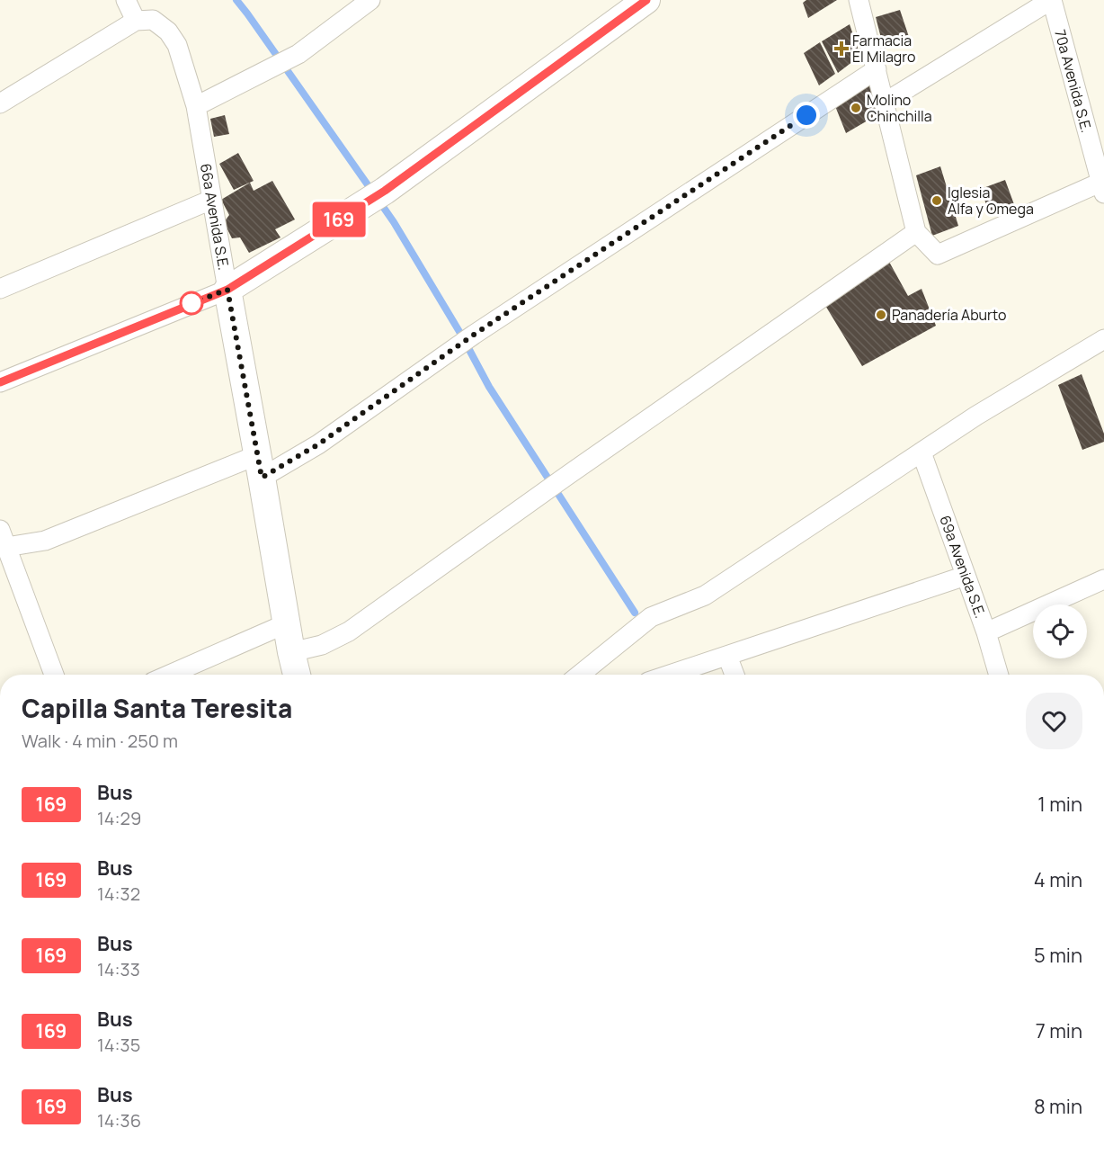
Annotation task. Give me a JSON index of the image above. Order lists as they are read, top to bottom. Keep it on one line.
{"streets":{"street":["70a Avenida S.E.","66a Avenida S.E.","69a Avenida S.E."]},"places":{"health":["Farmacia El Milagro"],"other":["Molino Chinchilla","Iglesia Alfa y Omega","Panadería Aburto"]},"lines":["bus line 169"],"page":{"on_map":"169","heading":["Capilla Santa Teresita","Walk · 4 min · 250 m"],"list":[{"mark":"169","name":"Bus","note":"14:29","value":"1 min"},{"mark":"169","name":"Bus","note":"14:32","value":"4 min"},{"mark":"169","name":"Bus","note":"14:33","value":"5 min"},{"mark":"169","name":"Bus","note":"14:35","value":"7 min"},{"mark":"169","name":"Bus","note":"14:36","value":"8 min"}]}}
